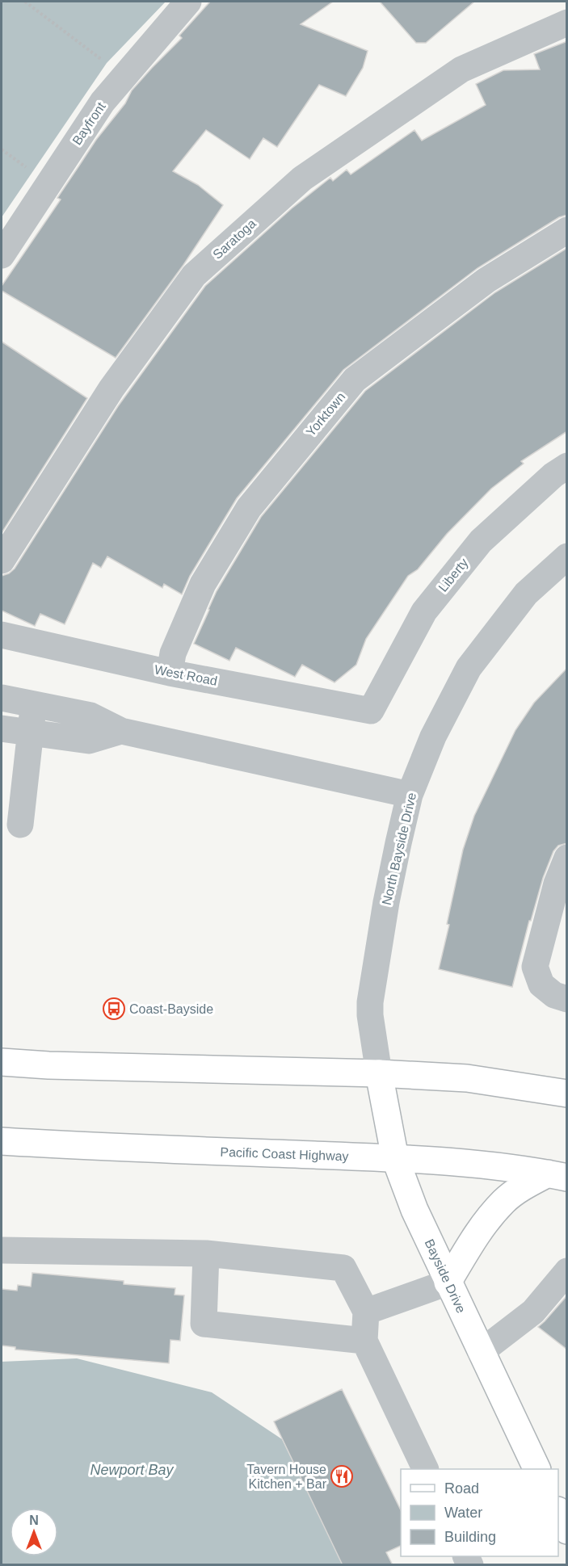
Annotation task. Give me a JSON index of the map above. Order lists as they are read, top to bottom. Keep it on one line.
{"streets":{"main road":["Pacific Coast Highway","Bayside Drive"],"street":["Bayfront","Saratoga","Yorktown","Liberty","West Road","North Bayside Drive"]},"crossings":[["Yorktown","West Road"],["Liberty","West Road"],["North Bayside Drive","Bayside Drive"],["Pacific Coast Highway","Bayside Drive"]],"water":["Newport Bay"],"places":{"bus stop":["Coast-Bayside"],"restaurant":["Tavern House Kitchen + Bar"]},"legend":["Road","Water","Building"],"north":"top"}
